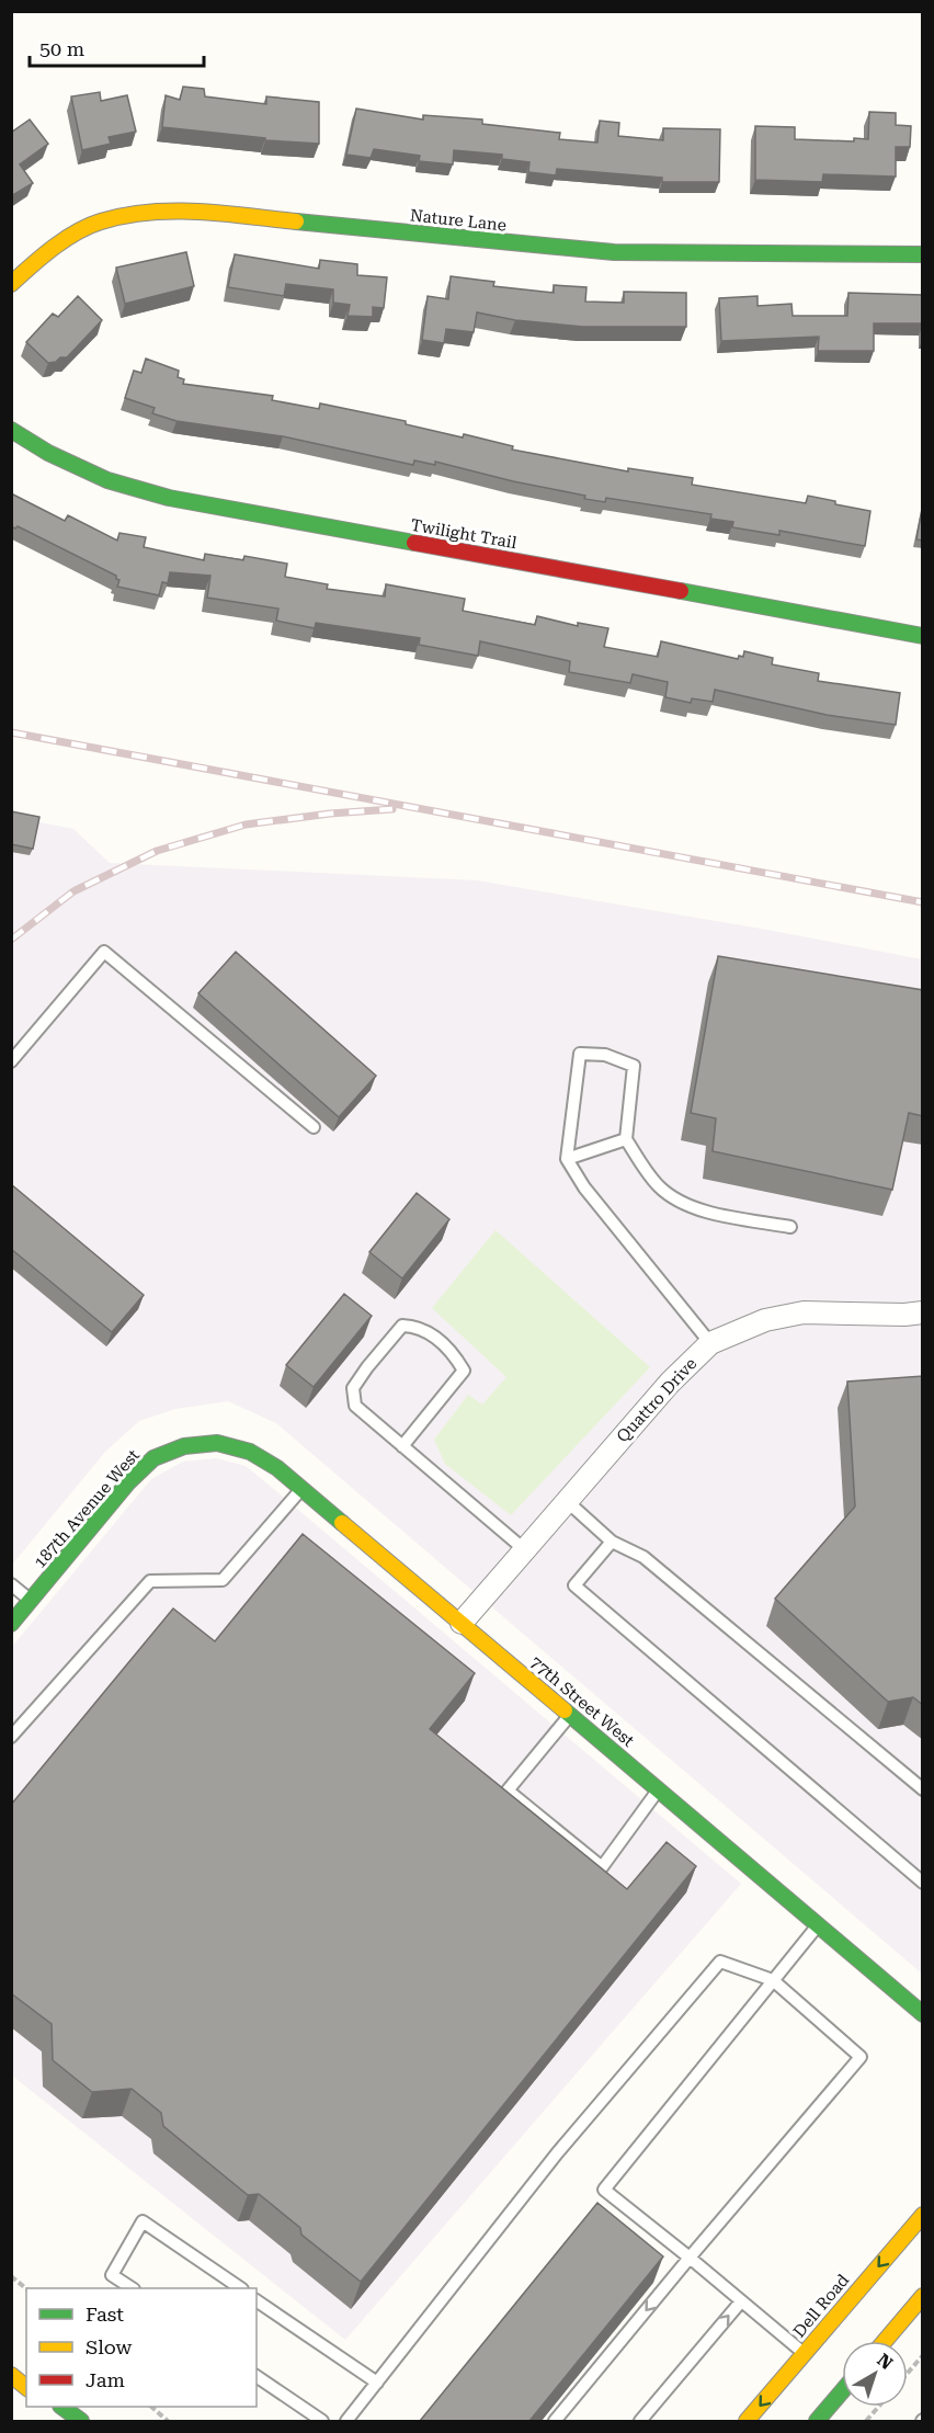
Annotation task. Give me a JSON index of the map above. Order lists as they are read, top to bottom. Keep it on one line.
{"streets":{"street":["Nature Lane","Twilight Trail","Quattro Drive","187th Avenue West","77th Street West","Dell Road"]},"crossings":[["Quattro Drive","77th Street West"],["187th Avenue West","77th Street West"]],"legend":["Fast","Slow","Jam"],"scale_bar":"50 m","north":"top right"}
